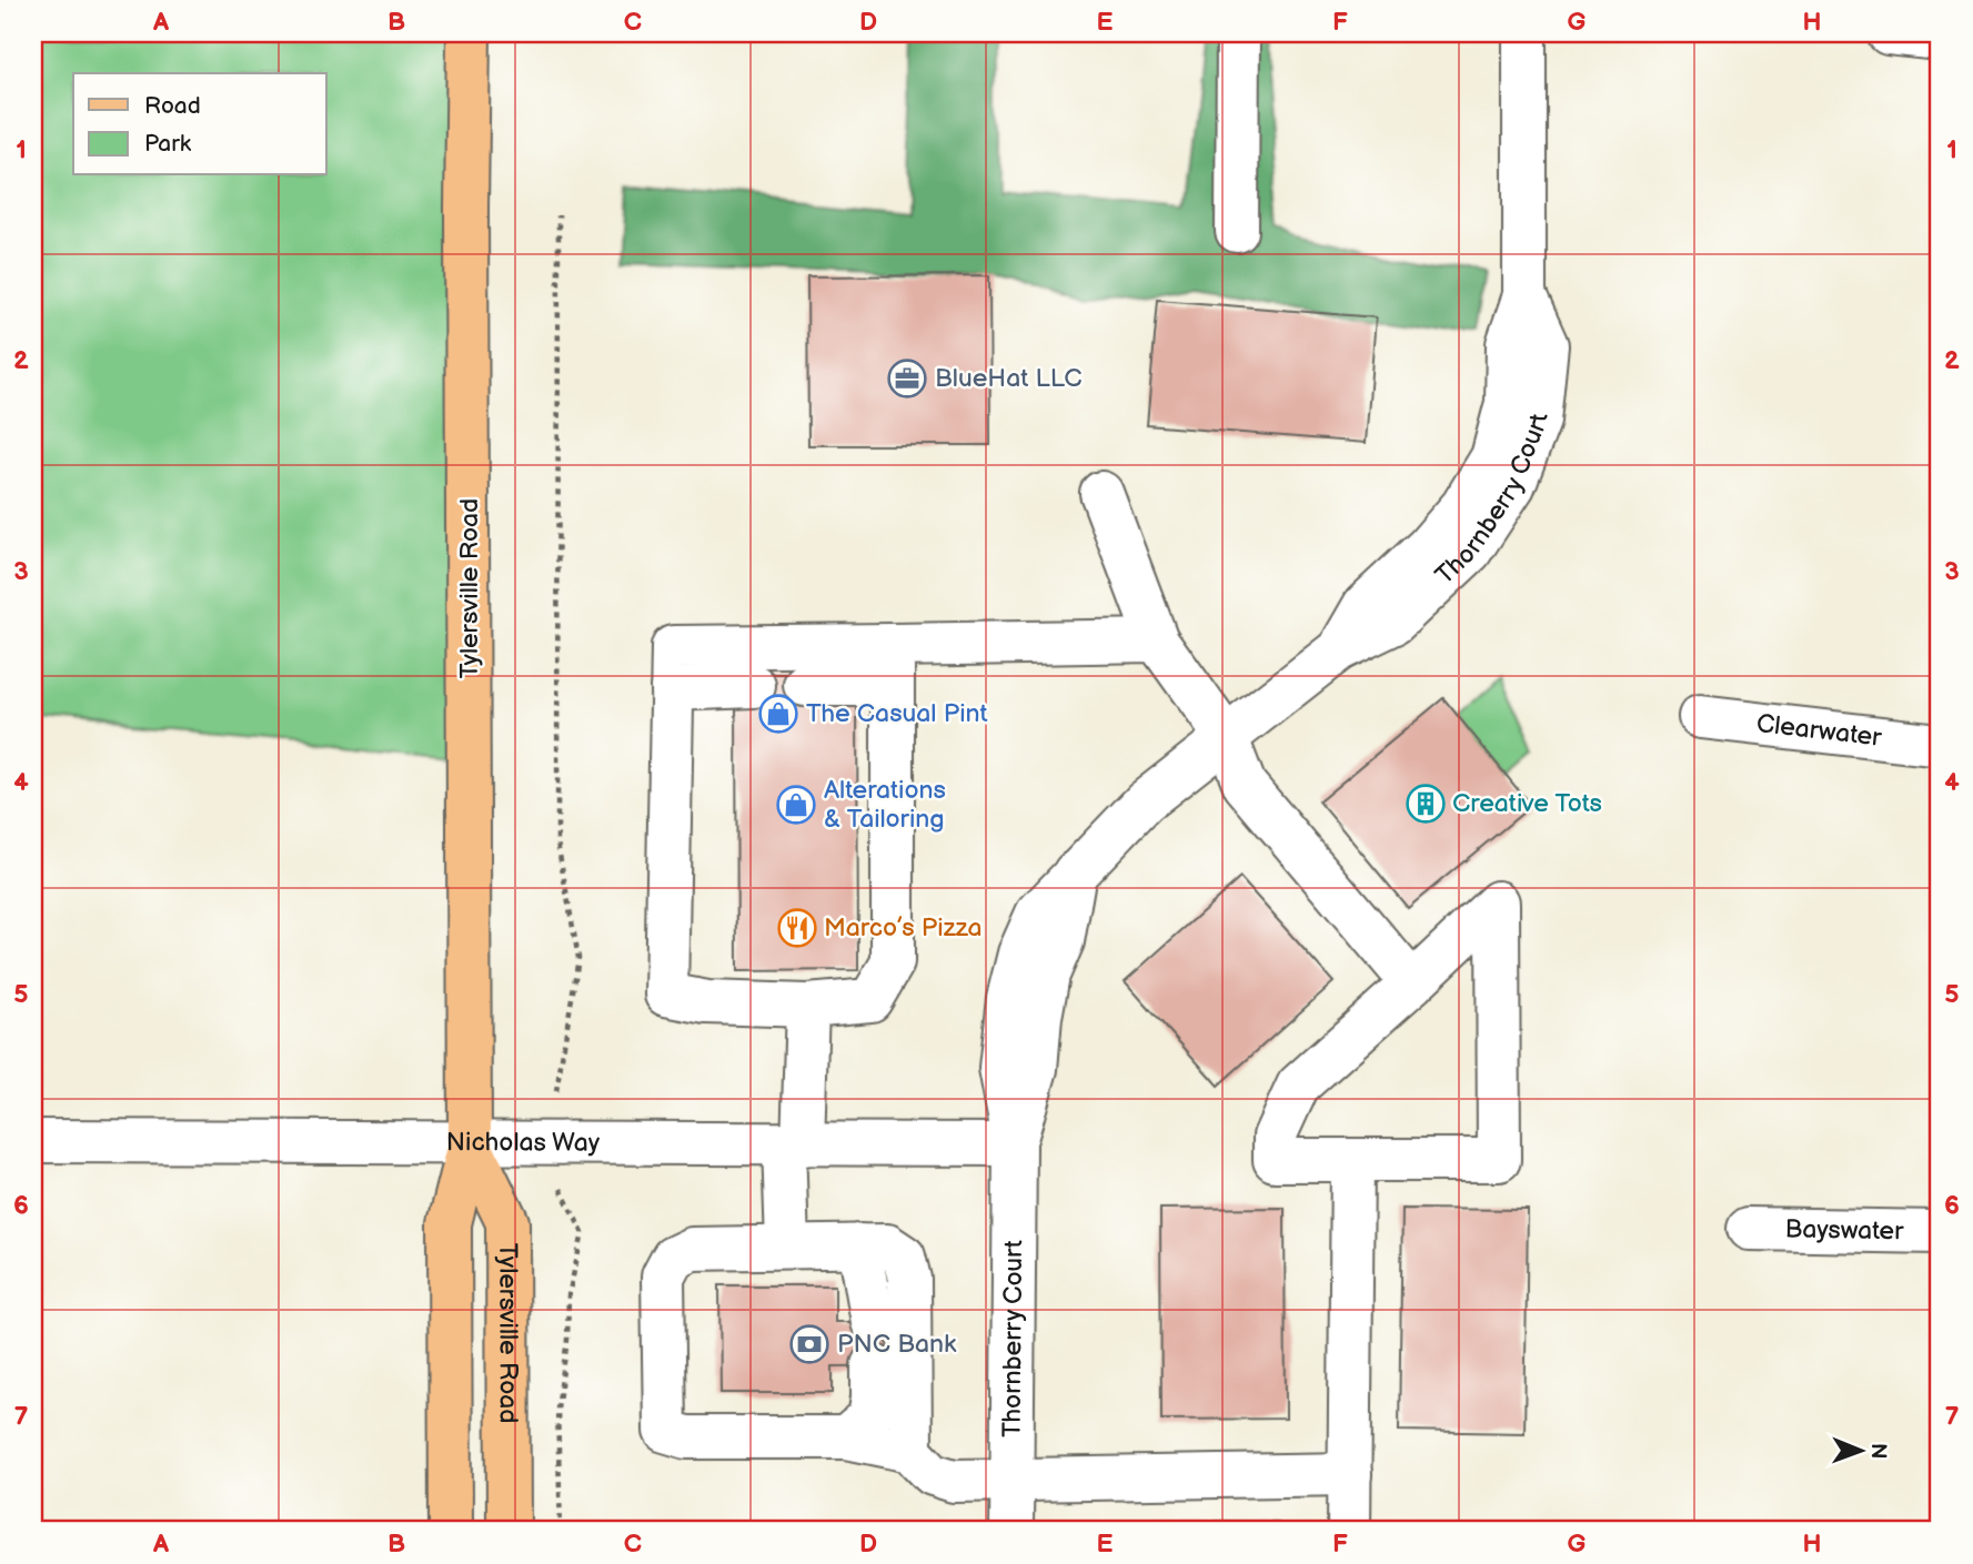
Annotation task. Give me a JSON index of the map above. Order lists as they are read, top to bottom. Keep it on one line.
{"streets":{"main road":["Tylersville Road"],"street":["Thornberry Court","Clearwater","Nicholas Way","Bayswater"]},"crossings":[["Thornberry Court","Nicholas Way"],["Tylersville Road","Nicholas Way"]],"places":{"office":["BlueHat LLC"],"shop":["The Casual Pint","Alterations & Tailoring"],"building":["Creative Tots"],"restaurant":["Marco’s Pizza"],"bank":["PNC Bank"]},"legend":["Road","Park"],"north":"right","grid":{"columns":["A","B","C","D","E","F","G","H"],"rows":["1","2","3","4","5","6","7"]}}
